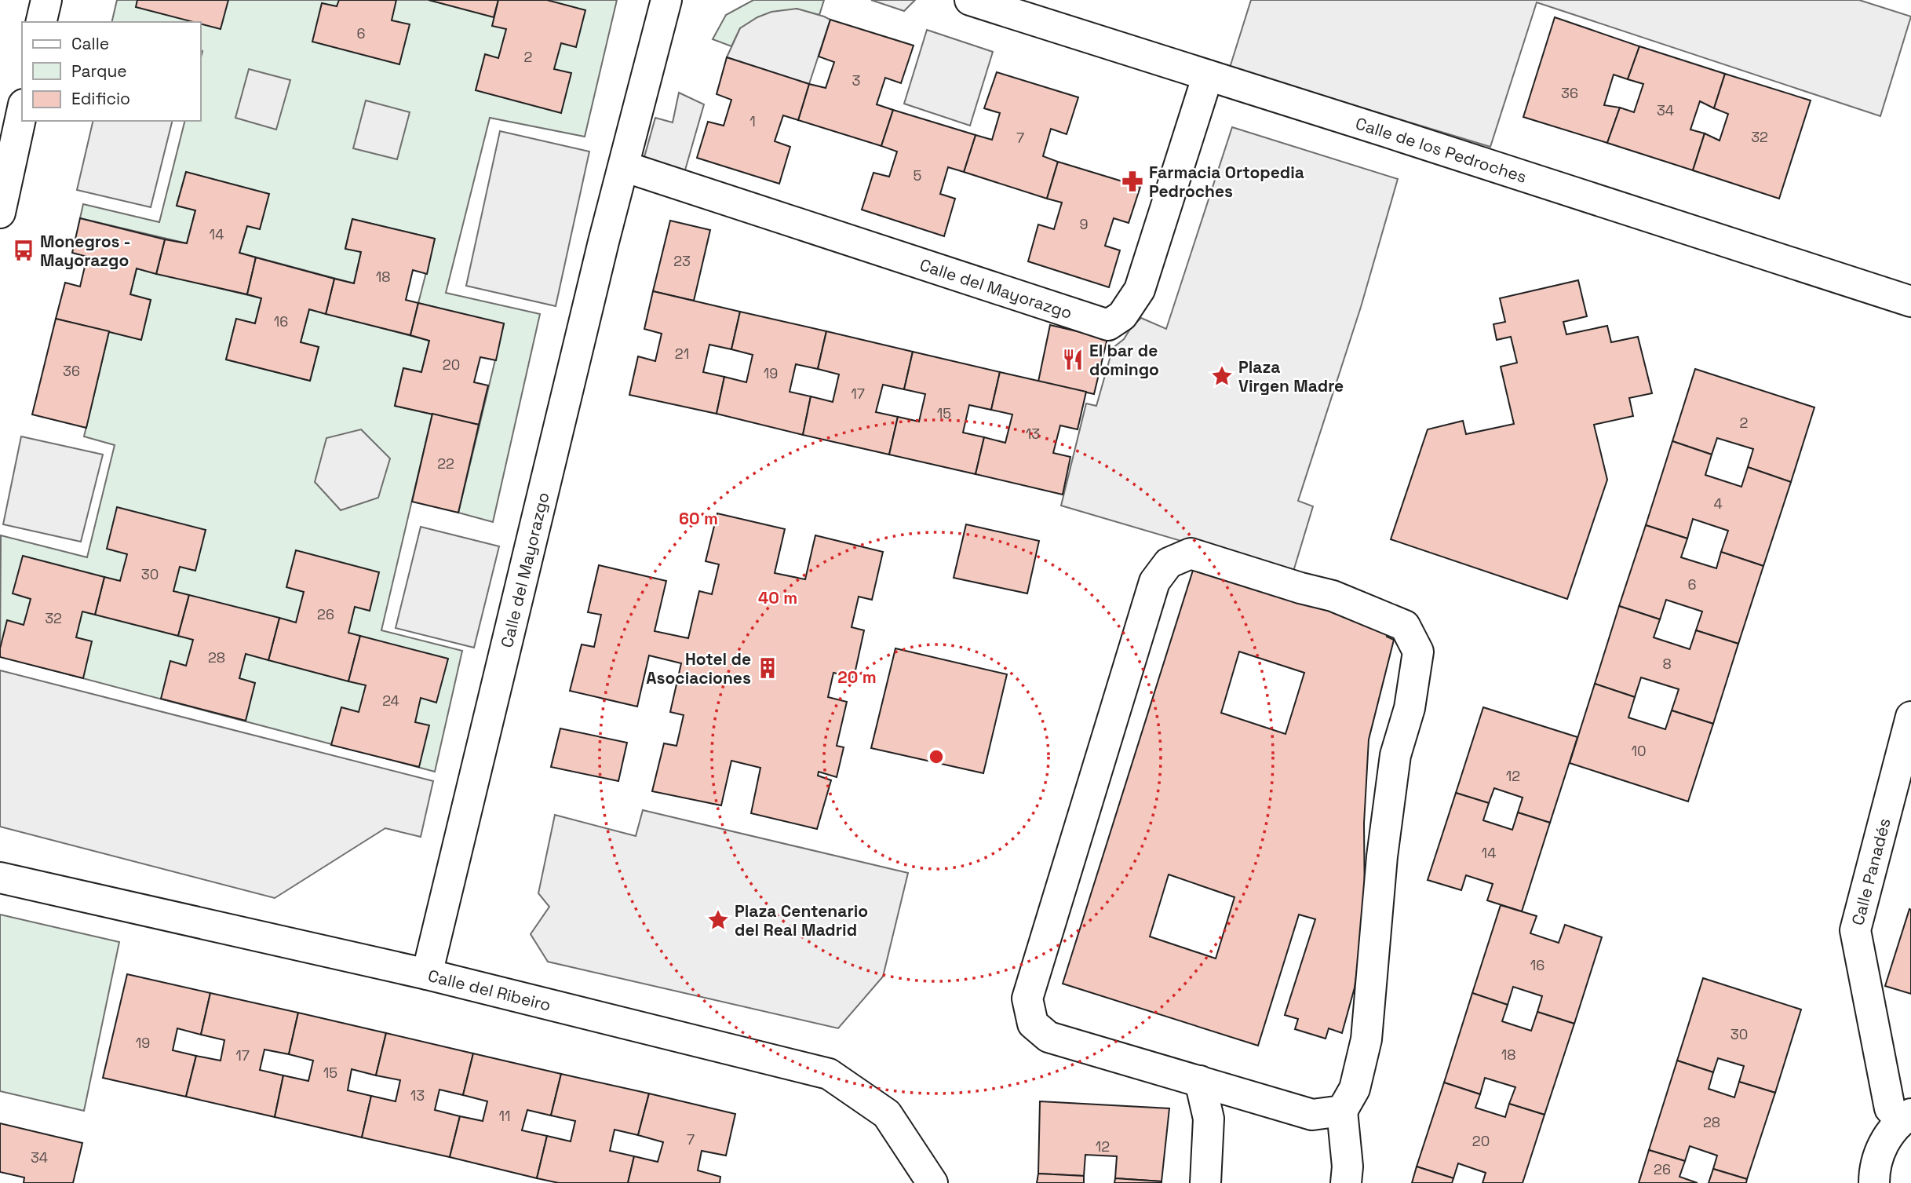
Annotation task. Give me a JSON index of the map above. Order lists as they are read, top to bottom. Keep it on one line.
{"streets":{"street":["Calle de los Pedroches","Calle del Mayorazgo","Calle Panadés","Calle del Ribeiro"]},"crossings":[["Calle de los Pedroches","Calle del Mayorazgo"],["Calle del Mayorazgo","Calle del Ribeiro"]],"places":{"pharmacy":["Farmacia Ortopedia Pedroches"],"bus stop":["Monegros - Mayorazgo"],"restaurant":["El bar de domingo"],"place":["Plaza Virgen Madre","Plaza Centenario del Real Madrid"],"building":["Hotel de Asociaciones"]},"house_numbers":["6","2","3","36","34","1","32","7","5","9","14","23","18","16","21","20","36","19","17","15","2","13","22","4","30","6","26","32","28","8","24","10","12","14","16","30","19","18","17","15","13","11","28","7","20","12","34","26"],"legend":["Calle","Parque","Edificio"],"rings":["60 m","40 m","20 m"]}
